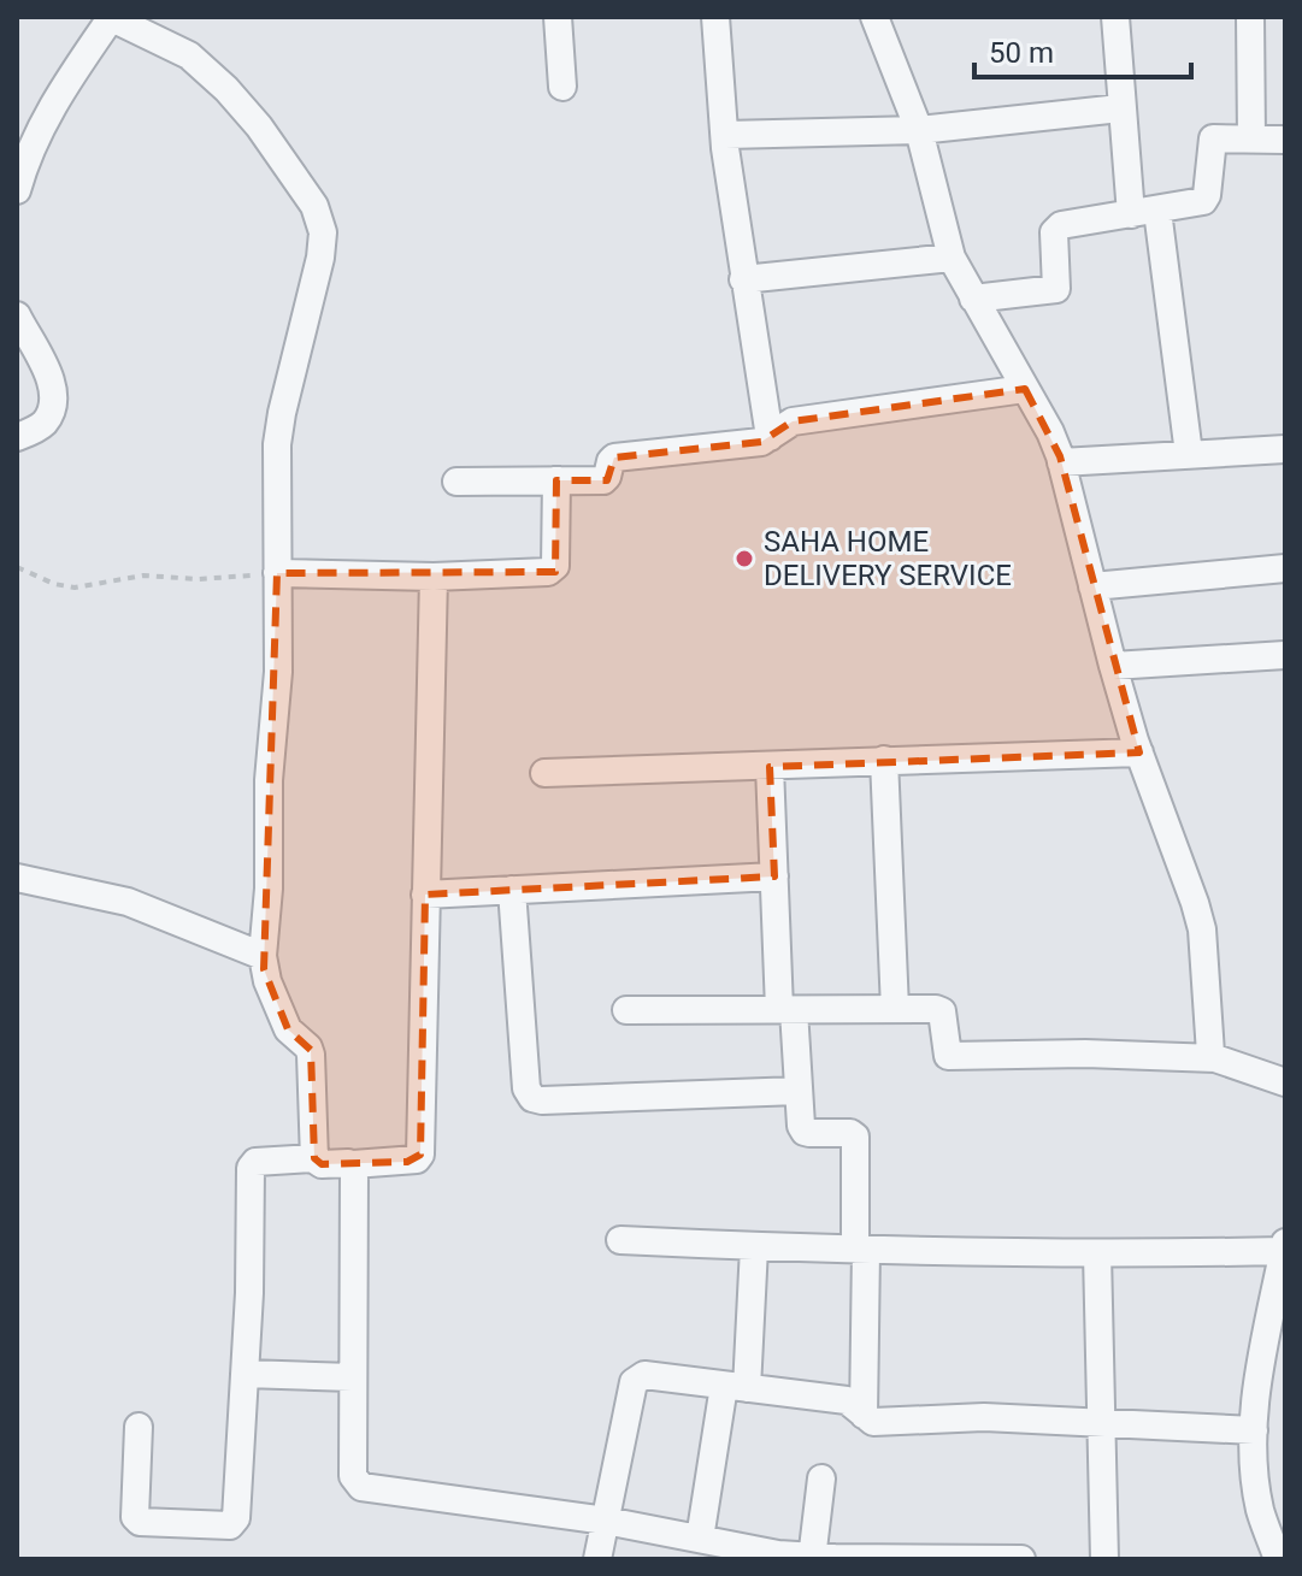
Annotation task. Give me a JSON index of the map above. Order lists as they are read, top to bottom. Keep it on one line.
{"places":["SAHA HOME DELIVERY SERVICE"],"scale_bar":"50 m"}
